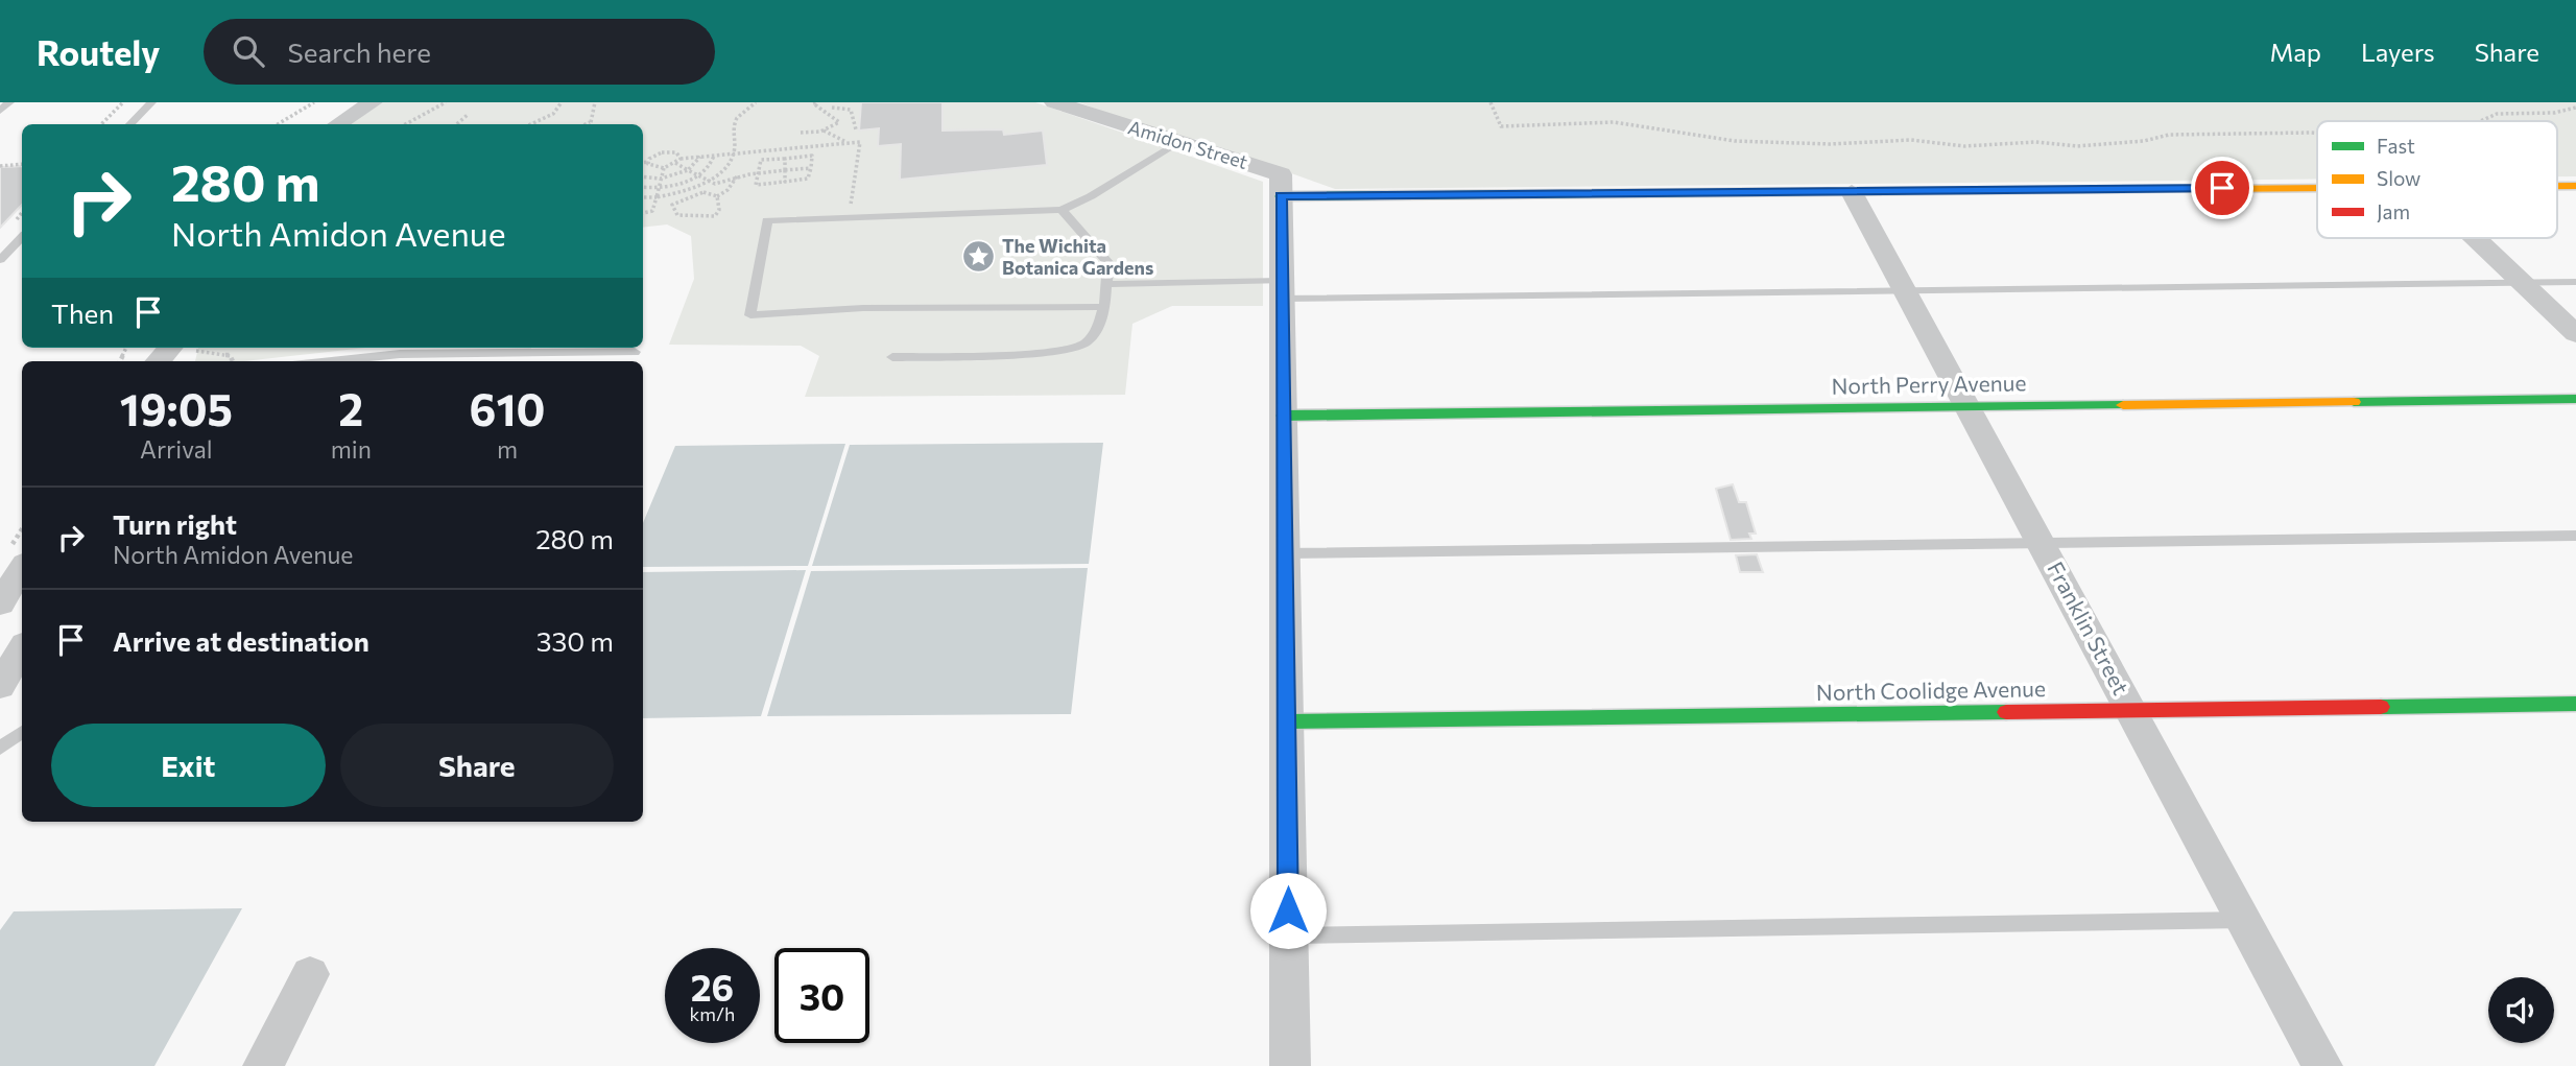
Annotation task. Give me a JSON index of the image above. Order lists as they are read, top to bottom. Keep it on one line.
{"streets":{"street":["Amidon Street","North Perry Avenue","Franklin Street","North Coolidge Avenue"]},"crossings":[["North Perry Avenue","Franklin Street"],["Franklin Street","North Coolidge Avenue"]],"places":{"place":["The Wichita Botanica Gardens"]},"legend":["Fast","Slow","Jam"],"page":{"header":"Routely","search":"Search here","nav":["Map","Layers","Share"],"turn":["280 m","North Amidon Avenue"],"then":"Then","eta":["19:05","Arrival","2","min","610","m"],"list":[{"name":"Turn right","note":"North Amidon Avenue","value":"280 m"},{"name":"Arrive at destination","value":"330 m"}],"buttons":["Exit","Share"],"speed":"26 km/h","limit":"30"}}
